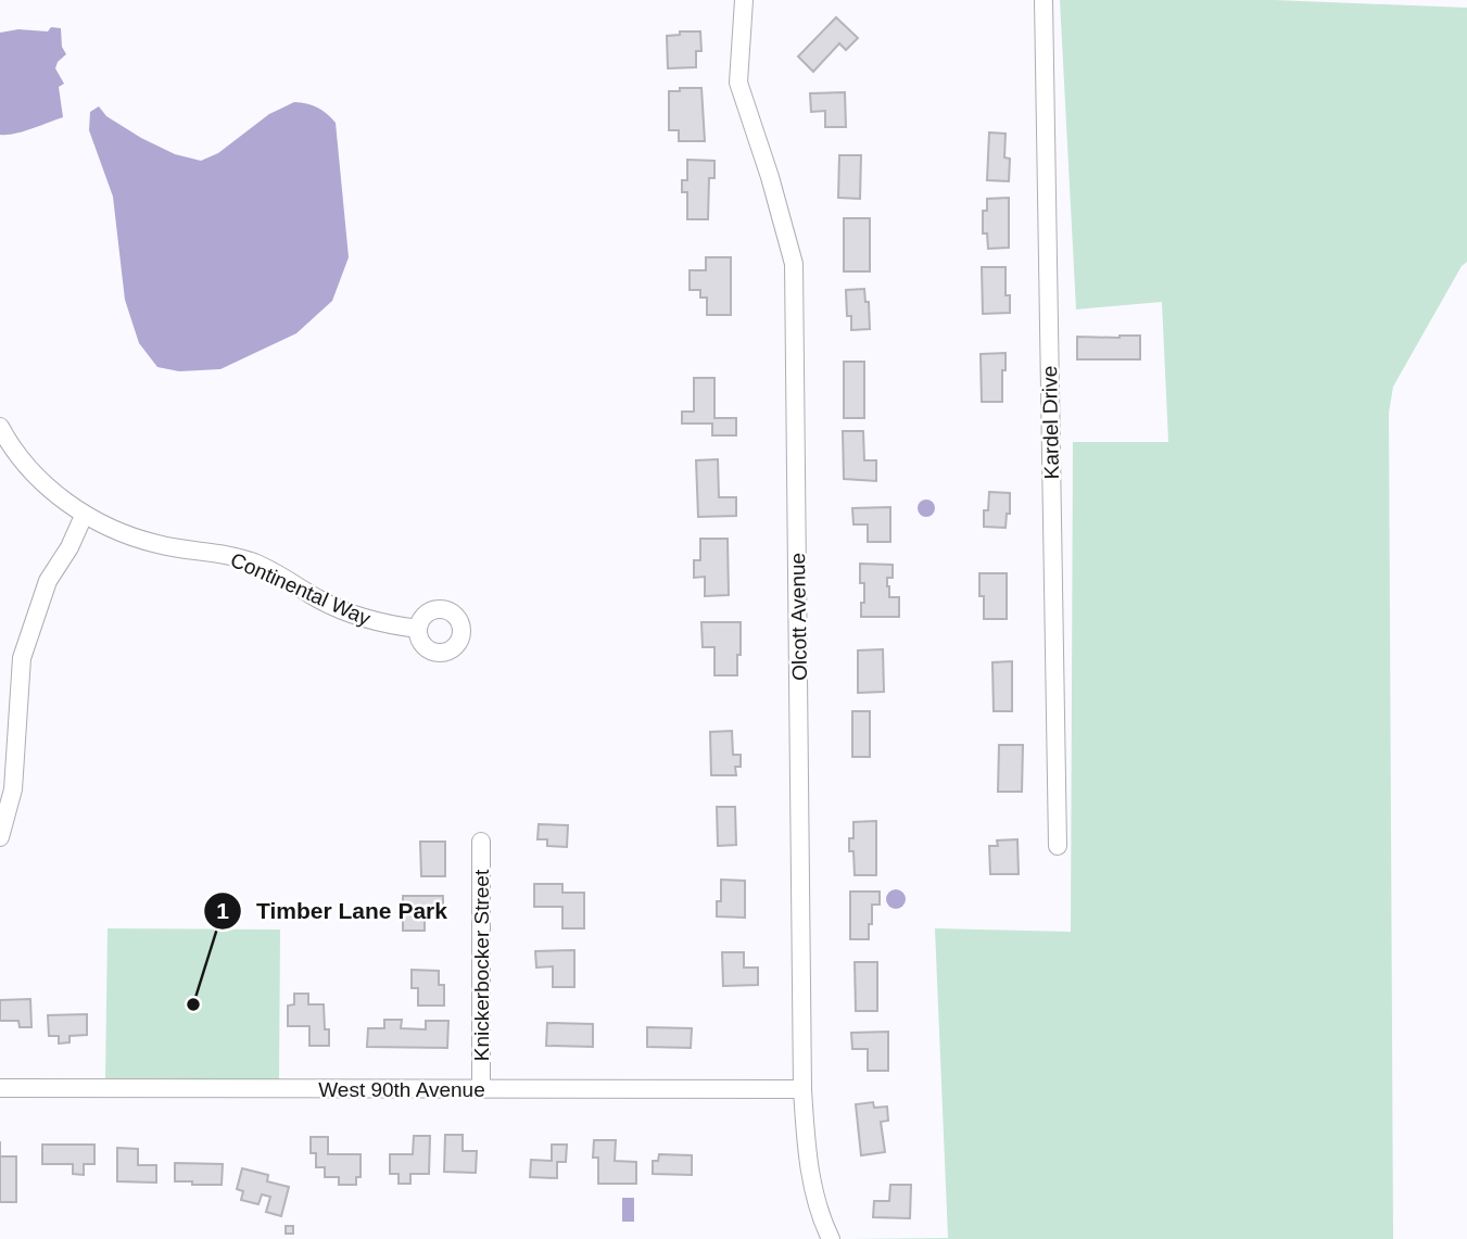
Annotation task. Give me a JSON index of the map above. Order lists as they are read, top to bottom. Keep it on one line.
{"streets":{"street":["Kardel Drive","Continental Way","Olcott Avenue","Knickerbocker Street","West 90th Avenue"]},"crossings":[["Olcott Avenue","West 90th Avenue"],["Knickerbocker Street","West 90th Avenue"]],"places":["Timber Lane Park"]}
